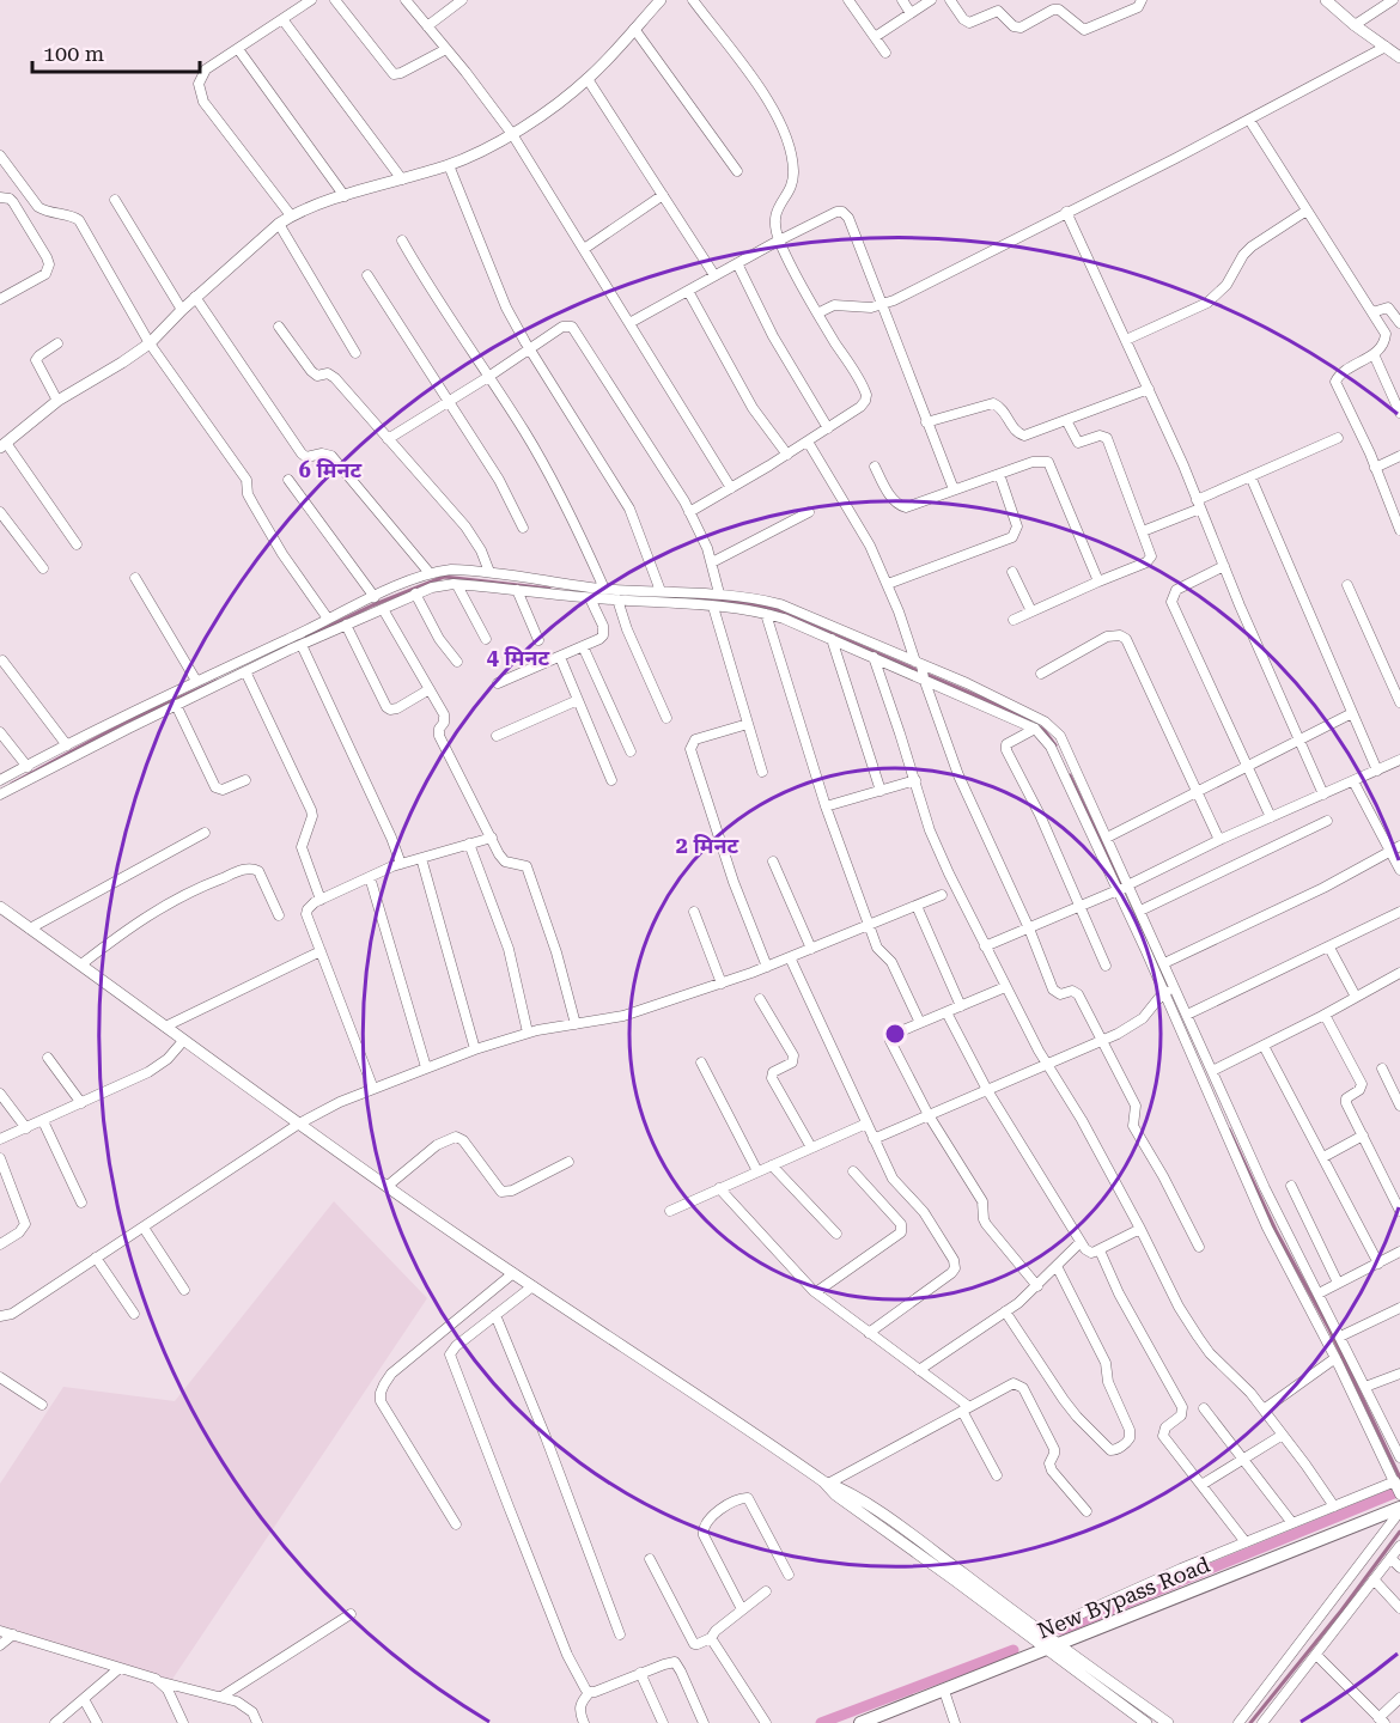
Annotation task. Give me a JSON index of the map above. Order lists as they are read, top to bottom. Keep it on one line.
{"streets":{"main road":["New Bypass Road"]},"scale_bar":"100 m","rings":["6 मिनट","4 मिनट","2 मिनट"]}
